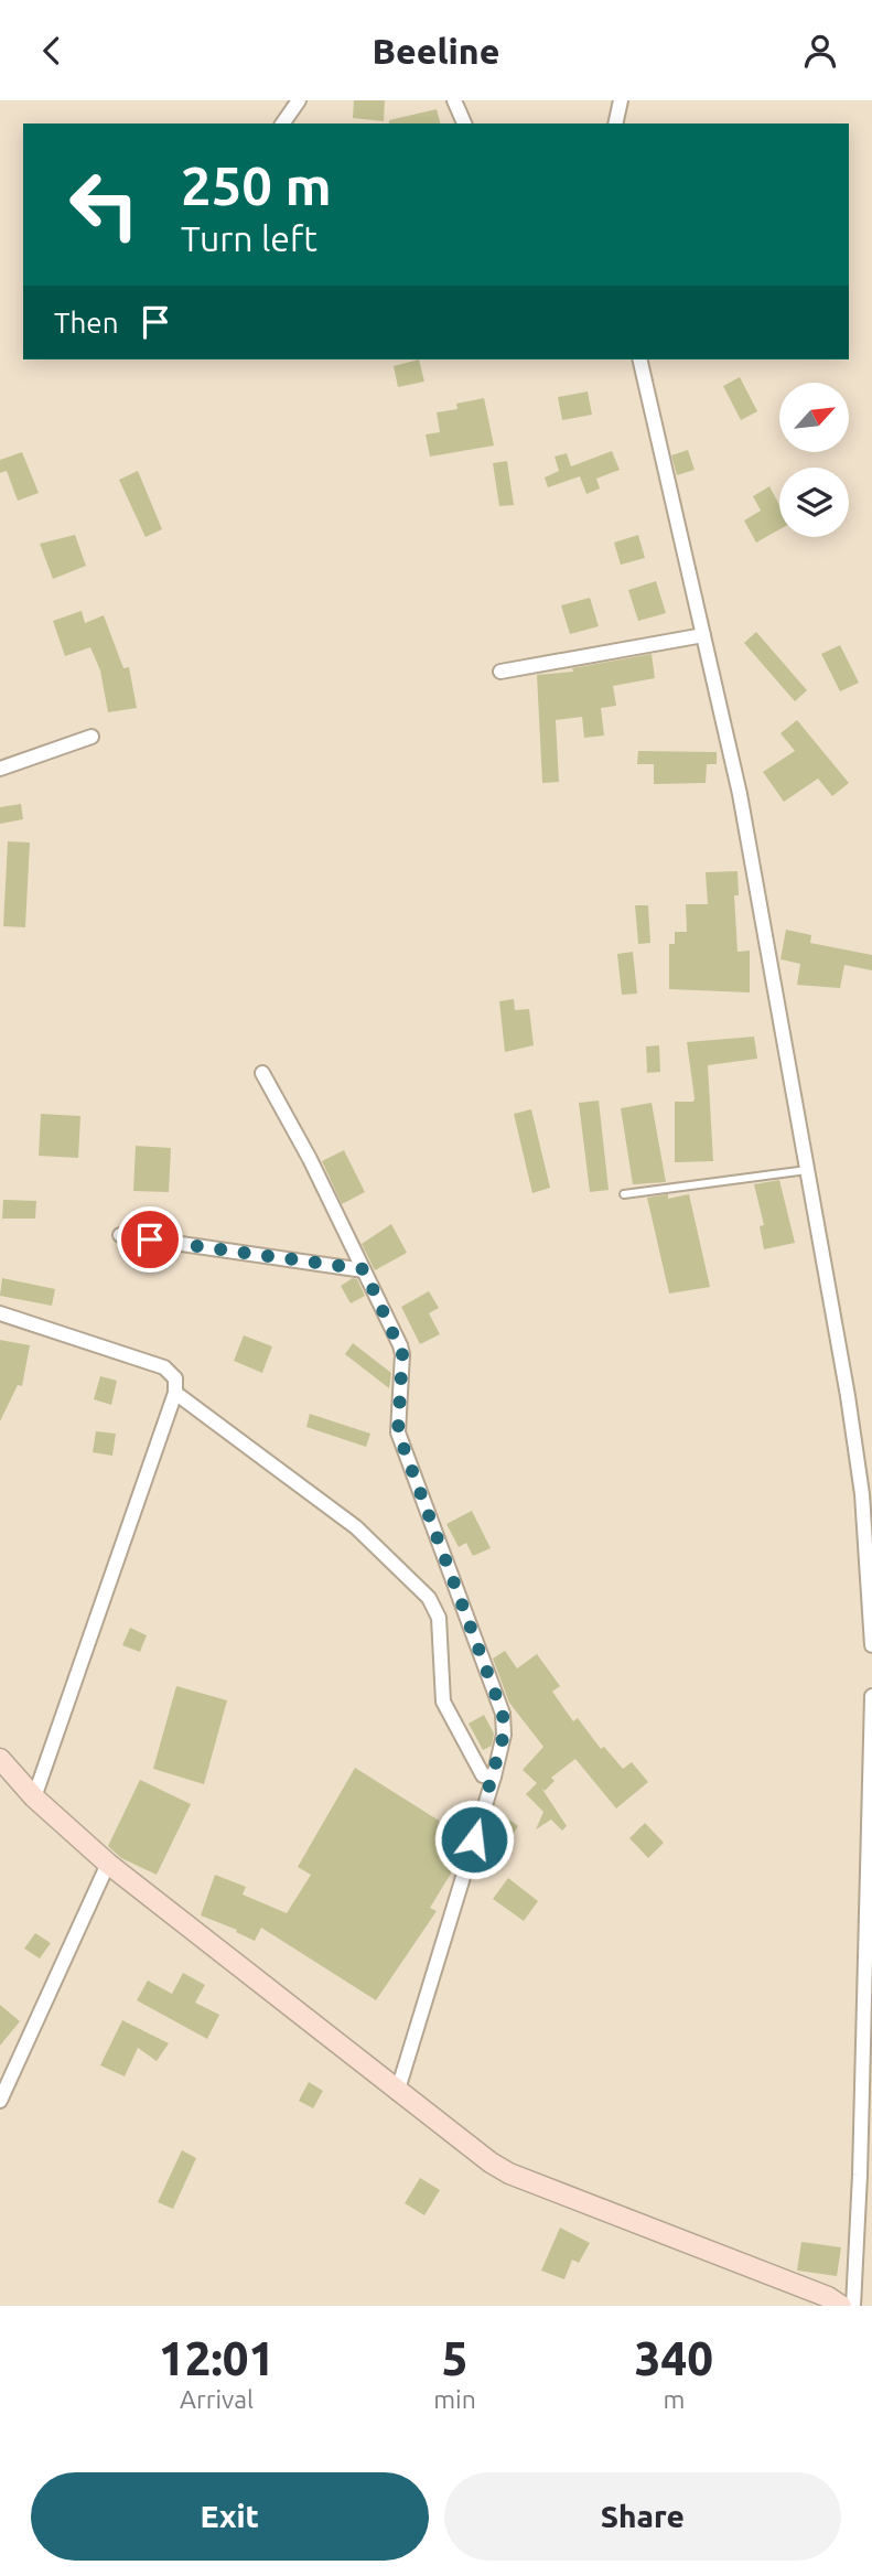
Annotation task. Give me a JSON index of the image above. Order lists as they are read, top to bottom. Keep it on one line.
{"north":"top right","page":{"header":"Beeline","turn":["250 m","Turn left"],"then":"Then","eta":["12:01","Arrival","5","min","340","m"],"buttons":["Exit","Share"]}}
